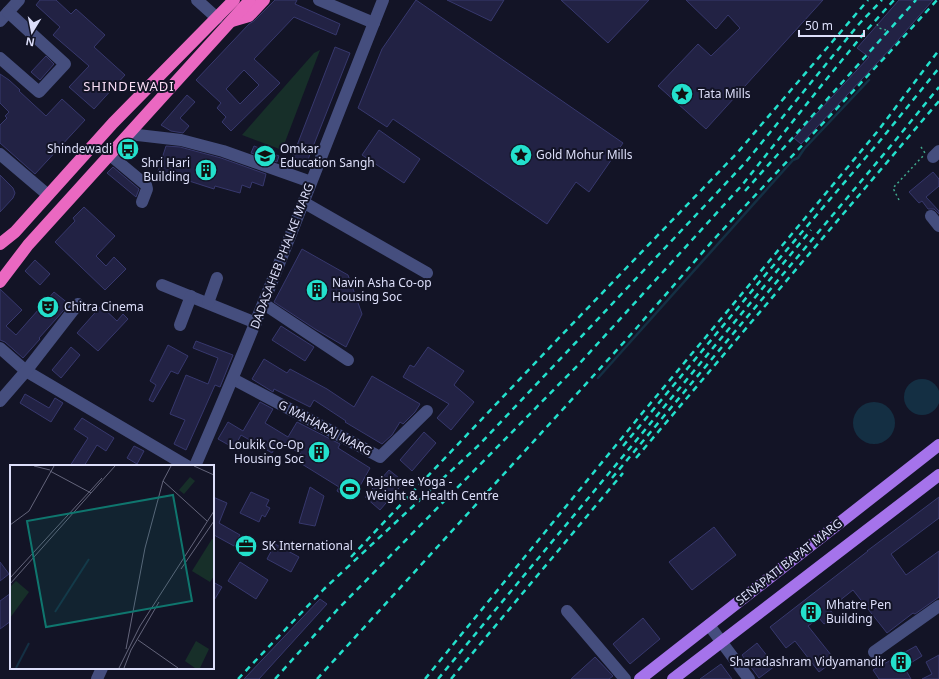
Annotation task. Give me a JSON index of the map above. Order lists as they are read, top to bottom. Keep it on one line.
{"streets":{"main road":["SENAPATI BAPAT MARG"],"street":["DADASAHEB PHALKE MARG","G MAHARAJ MARG"]},"crossings":[["DADASAHEB PHALKE MARG","G MAHARAJ MARG"]],"districts":["SHINDEWADI"],"places":{"place":["Tata Mills","Gold Mohur Mills"],"bus stop":["Shindewadi"],"school or university":["Omkar Education Sangh"],"building":["Shri Hari Building","Navin Asha Co-op Housing Soc","Loukik Co-Op Housing Soc","Mhatre Pen Building","Sharadashram Vidyamandir"],"theatre":["Chitra Cinema"],"sports":["Rajshree Yoga - Weight & Health Centre"],"office":["SK International"]},"scale_bar":"50 m","north":"bottom"}
